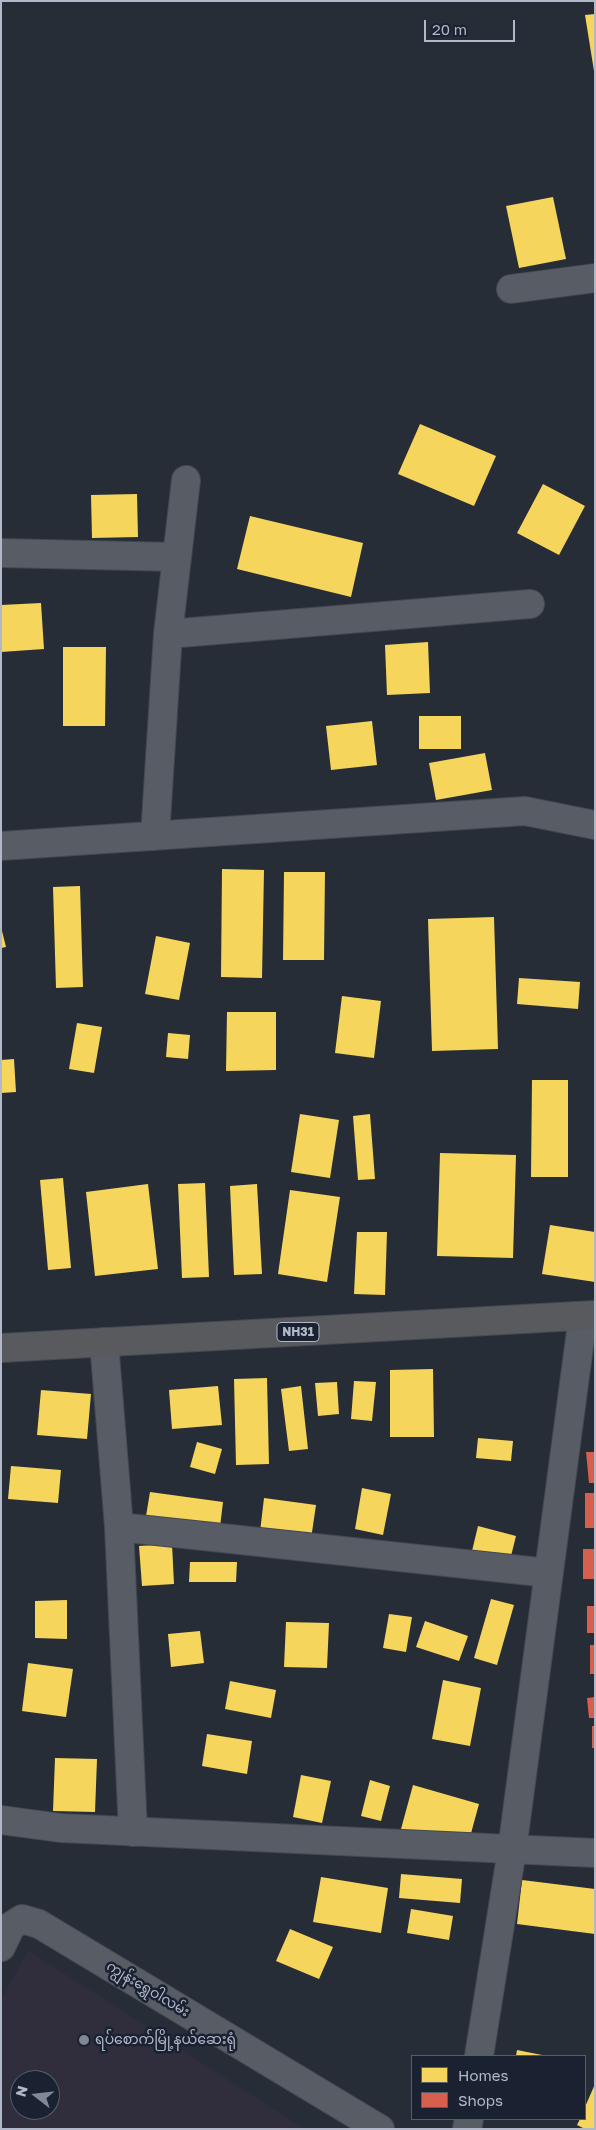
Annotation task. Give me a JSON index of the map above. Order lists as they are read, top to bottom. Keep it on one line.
{"streets":{"highway":["NH31"],"street":["ကျွန်းရွှေဝါလမ်း"]},"places":["ရပ်စောက်မြို့နယ်ဆေးရုံ"],"legend":["Homes","Shops"],"scale_bar":"20 m","north":"left"}
